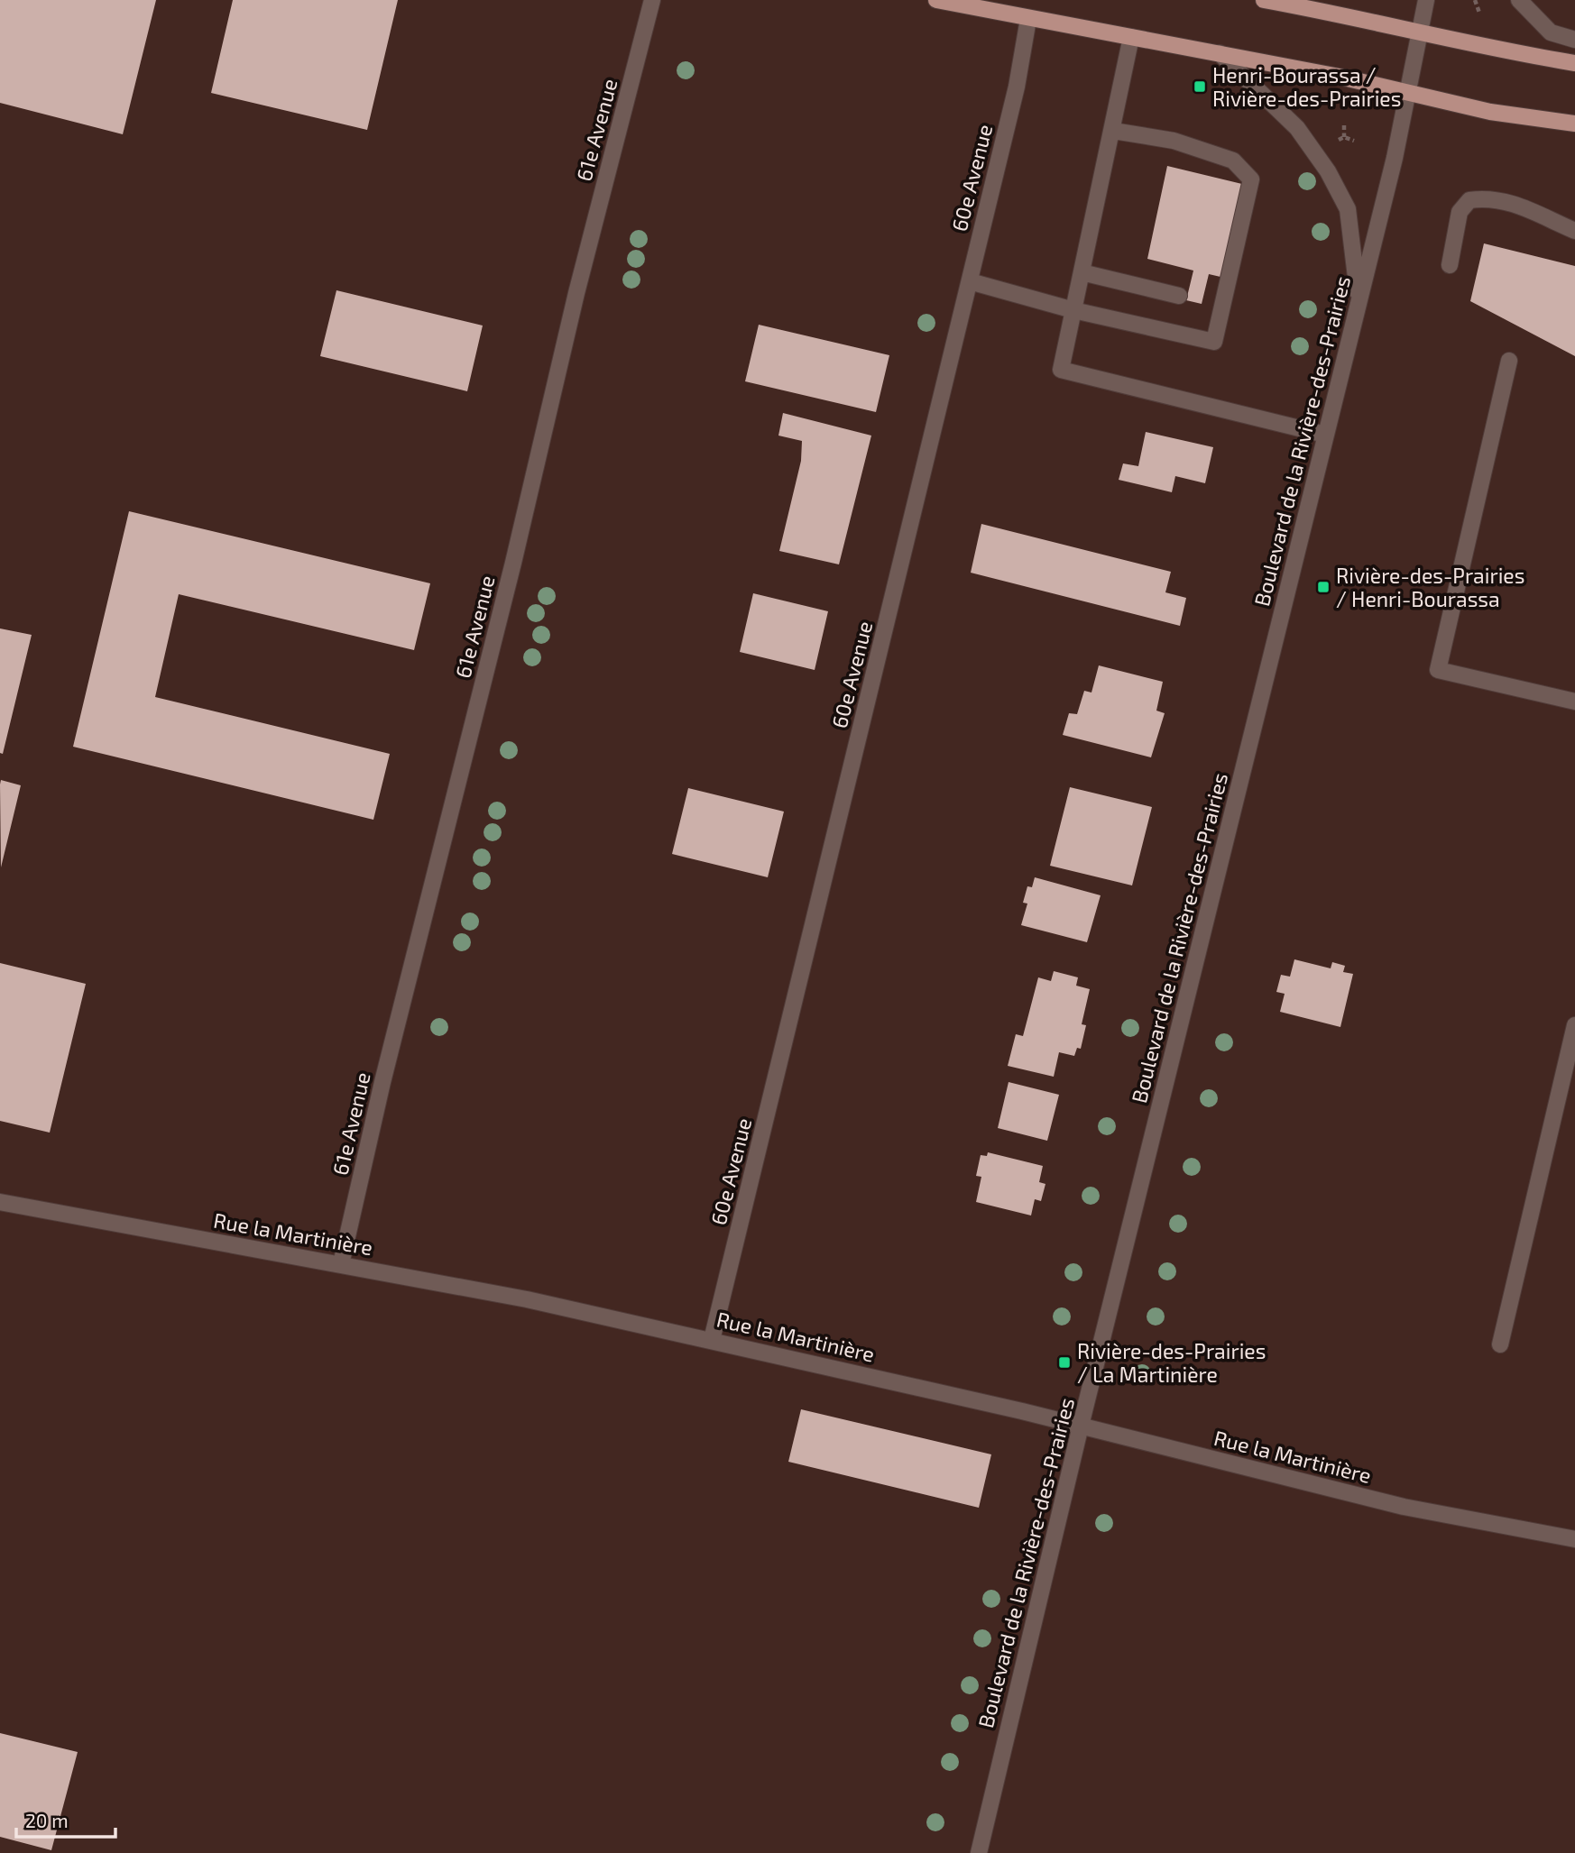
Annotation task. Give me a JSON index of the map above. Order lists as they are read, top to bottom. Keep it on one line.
{"streets":{"street":["61e Avenue","60e Avenue","Boulevard de la Rivière-des-Prairies","Rue la Martinière"]},"crossings":[["61e Avenue","Rue la Martinière"],["60e Avenue","Rue la Martinière"],["Boulevard de la Rivière-des-Prairies","Rue la Martinière"]],"places":{"transit":["Henri-Bourassa / Rivière-des-Prairies","Rivière-des-Prairies / Henri-Bourassa","Rivière-des-Prairies / La Martinière"]},"scale_bar":"20 m"}
